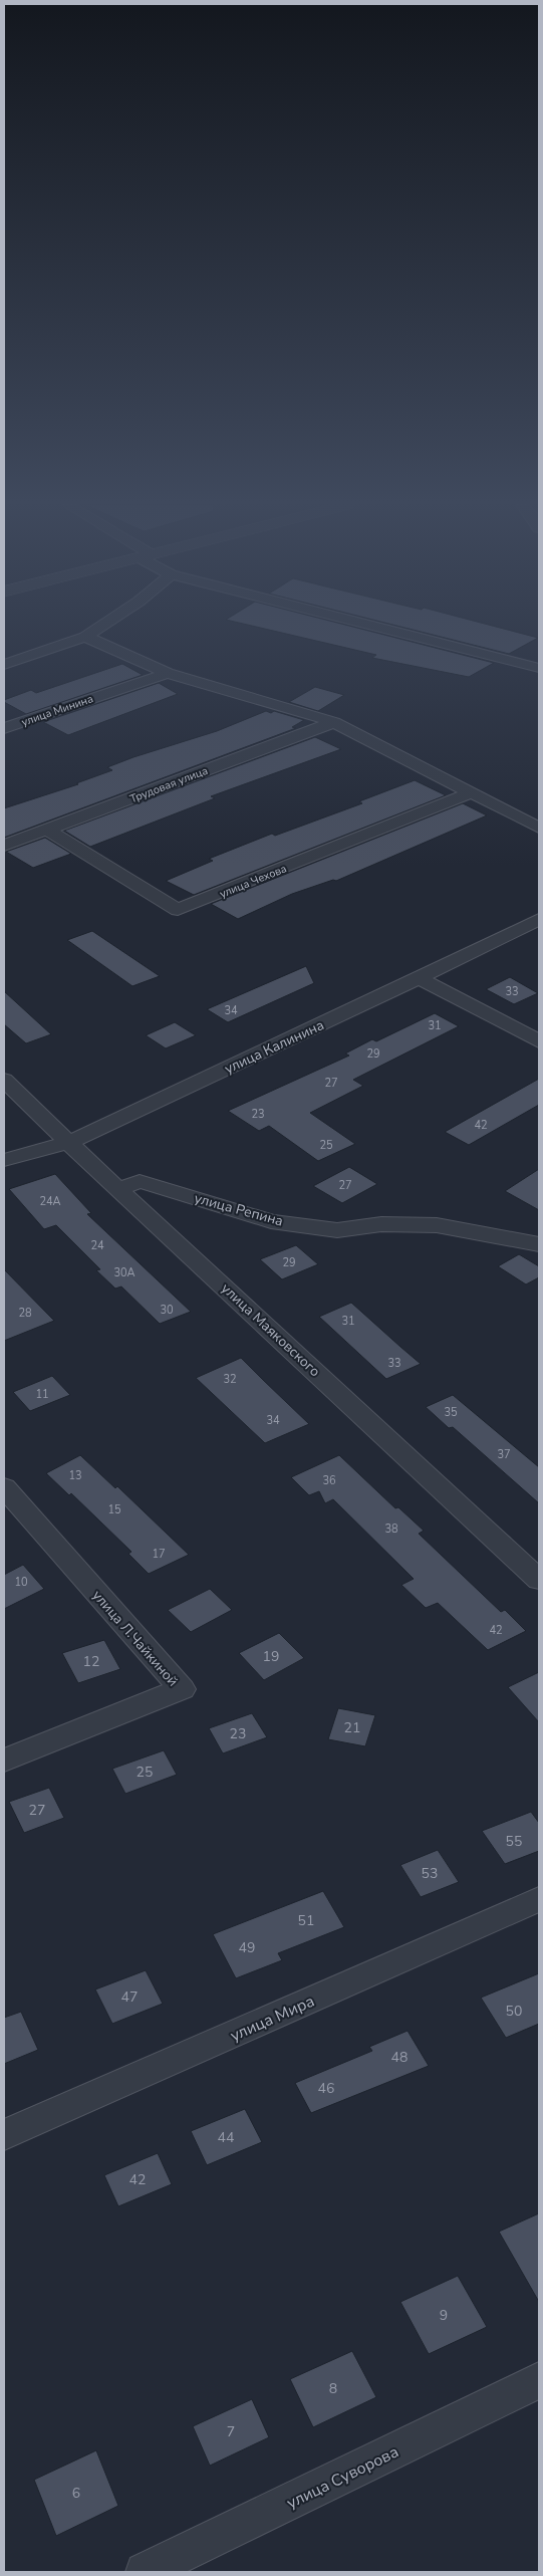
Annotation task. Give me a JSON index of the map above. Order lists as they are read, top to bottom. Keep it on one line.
{"streets":{"street":["улица Минина","Трудовая улица","улица Чехова","улица Калинина","улица Репина","улица Маяковского","улица Л.Чайкиной","улица Мира","улица Суворова"]},"crossings":[["Трудовая улица","улица Чехова"],["улица Калинина","улица Маяковского"],["улица Репина","улица Маяковского"]],"house_numbers":["33","34","31","29","27","23","42","25","27","24А","24","29","30А","30","28","31","33","32","11","35","34","37","13","36","15","38","17","10","42","19","12","21","23","25","27","55","53","51","49","47","50","48","46","44","42","9","8","7","6"]}
